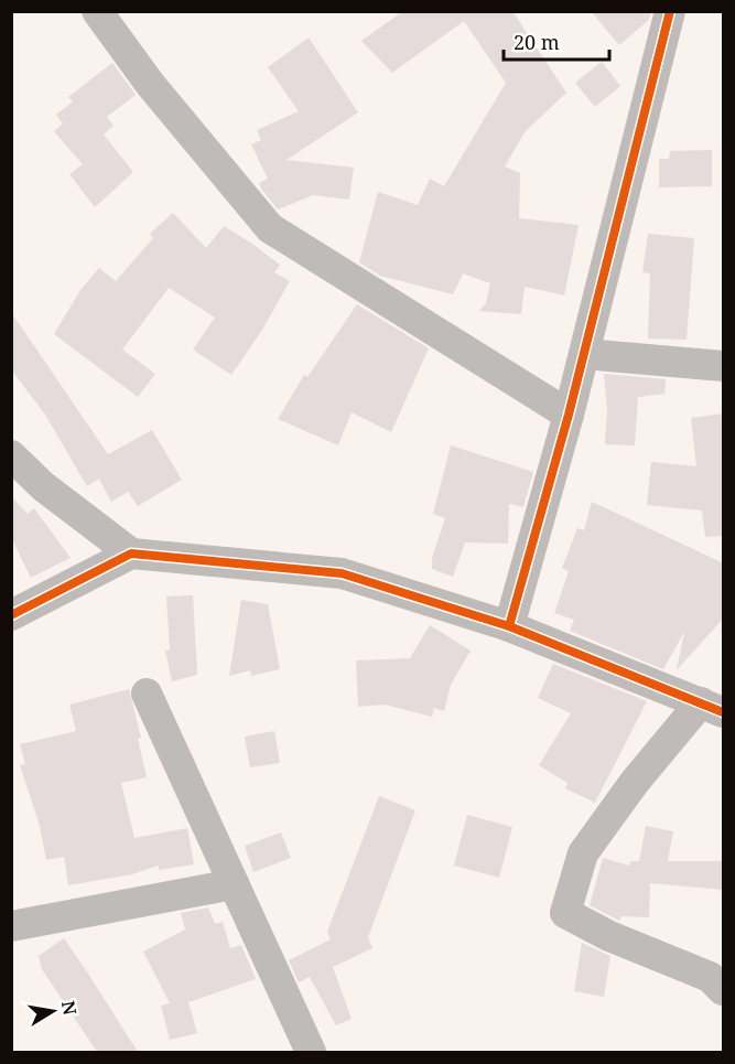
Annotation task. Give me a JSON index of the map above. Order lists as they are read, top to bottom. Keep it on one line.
{"scale_bar":"20 m","north":"right"}
